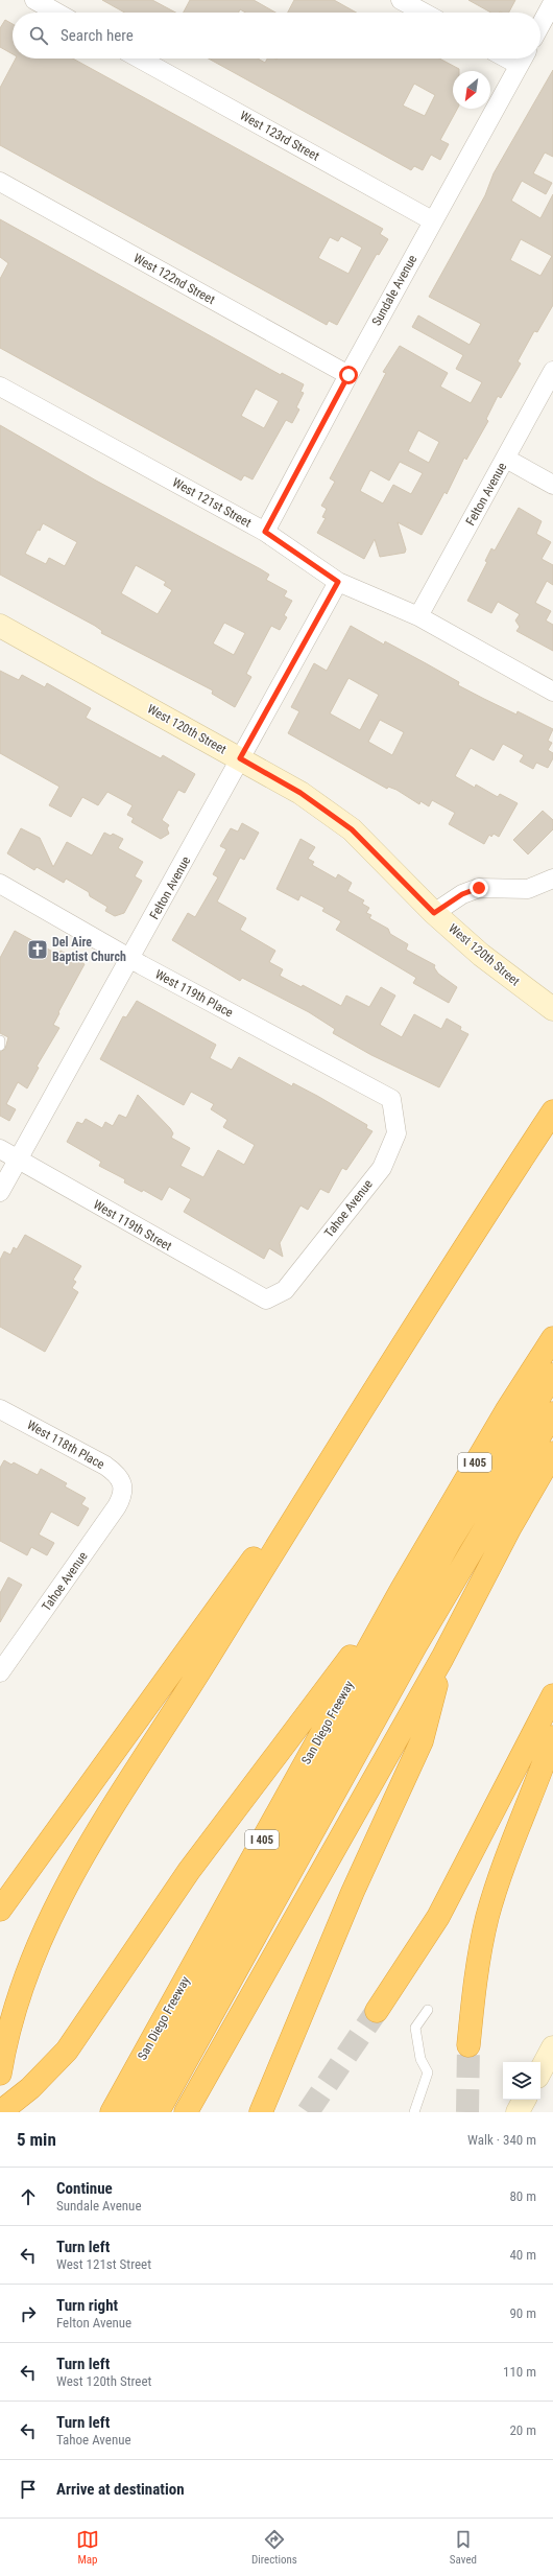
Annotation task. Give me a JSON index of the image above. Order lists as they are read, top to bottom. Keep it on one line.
{"streets":{"highway":["I 405","San Diego Freeway"],"main road":["West 120th Street"],"street":["West 123rd Street","West 122nd Street","Sundale Avenue","Felton Avenue","West 121st Street","West 119th Place","Tahoe Avenue","West 119th Street","West 118th Place"]},"crossings":[["West 123rd Street","Sundale Avenue"],["West 122nd Street","Sundale Avenue"],["Sundale Avenue","West 121st Street"],["Felton Avenue","West 121st Street"],["Felton Avenue","West 120th Street"],["Felton Avenue","West 119th Place"],["Felton Avenue","West 119th Street"],["West 119th Place","Tahoe Avenue"],["Tahoe Avenue","West 119th Street"],["Tahoe Avenue","West 118th Place"]],"places":{"church":["Del Aire Baptist Church"]},"north":"bottom left","page":{"search":"Search here","heading":["5 min","Walk · 340 m"],"list":[["Continue","Sundale Avenue","80 m"],["Turn left","West 121st Street","40 m"],["Turn right","Felton Avenue","90 m"],["Turn left","West 120th Street","110 m"],["Turn left","Tahoe Avenue","20 m"],"Arrive at destination"],"nav":["Map","Directions","Saved"]}}
